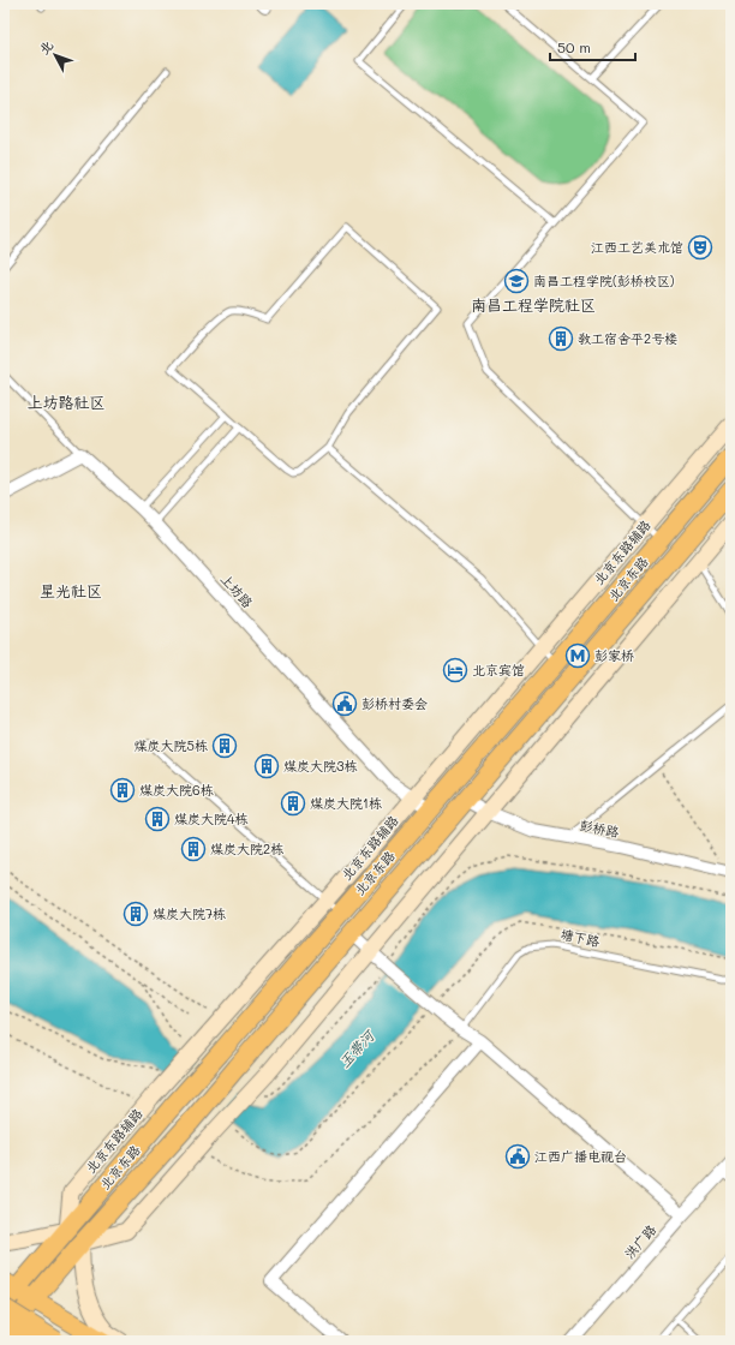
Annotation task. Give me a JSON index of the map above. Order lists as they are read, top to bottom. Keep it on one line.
{"streets":{"main road":["北京东路辅路","北京东路"],"street":["上坊路","彭桥路","洪广路"],"lane":["塘下路"]},"crossings":[["北京东路辅路","北京东路"],["北京东路辅路","上坊路"],["北京东路","上坊路"],["北京东路","彭桥路"]],"districts":["南昌工程学院社区","上坊路社区","星光社区"],"water":["玉带河"],"places":{"theatre":["江西工艺美术馆"],"school or university":["南昌工程学院(彭桥校区)"],"building":["教工宿舍平2号楼","煤炭大院5栋","煤炭大院3栋","煤炭大院6栋","煤炭大院1栋","煤炭大院4栋","煤炭大院2栋","煤炭大院7栋"],"metro station":["彭家桥"],"hotel":["北京宾馆"],"public building":["彭桥村委会","江西广播电视台"]},"scale_bar":"50 m","north":"top left"}
